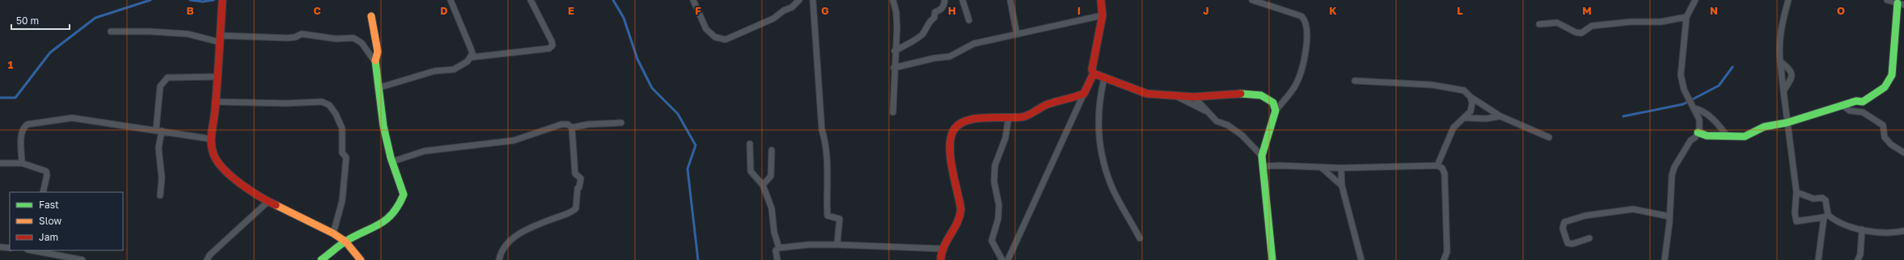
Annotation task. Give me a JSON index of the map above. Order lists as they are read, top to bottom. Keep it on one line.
{"legend":["Fast","Slow","Jam"],"scale_bar":"50 m","grid":{"columns":["B","C","D","E","F","G","H","I","J","K","L","M","N","O"],"rows":["1"]}}
